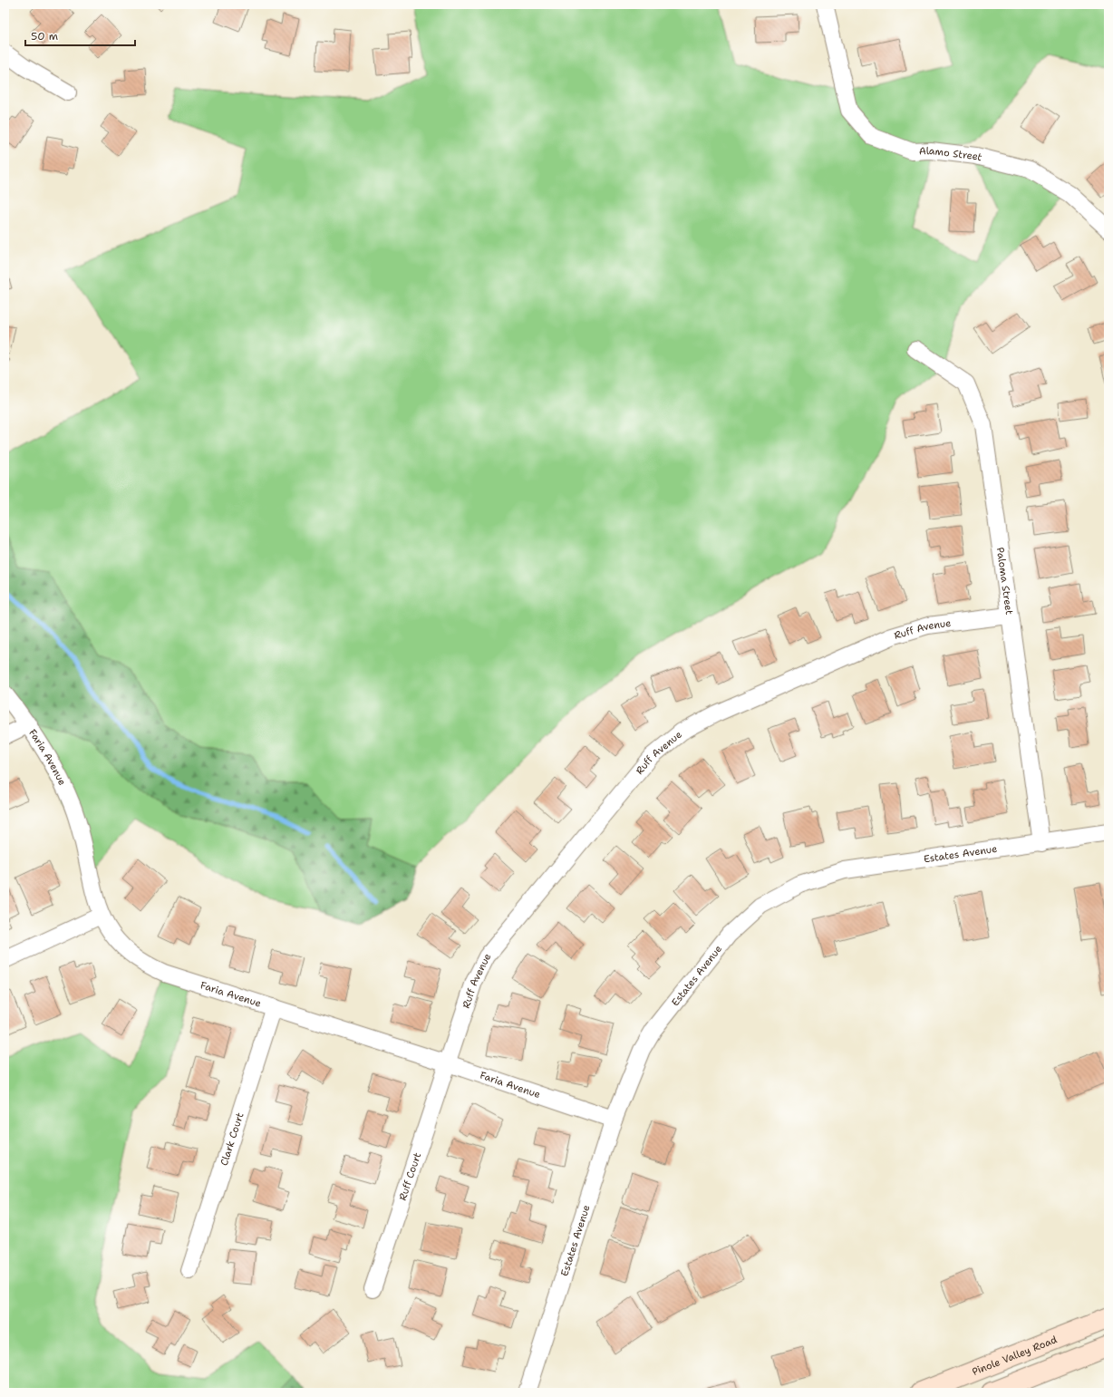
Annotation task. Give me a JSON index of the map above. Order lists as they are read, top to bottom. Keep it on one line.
{"streets":{"main road":["Pinole Valley Road"],"street":["Alamo Street","Paloma Street","Ruff Avenue","Faria Avenue","Estates Avenue","Clark Court","Ruff Court"]},"crossings":[["Paloma Street","Ruff Avenue"],["Paloma Street","Estates Avenue"],["Ruff Avenue","Faria Avenue"],["Ruff Avenue","Ruff Court"],["Faria Avenue","Estates Avenue"],["Faria Avenue","Clark Court"],["Faria Avenue","Ruff Court"]],"scale_bar":"50 m"}
